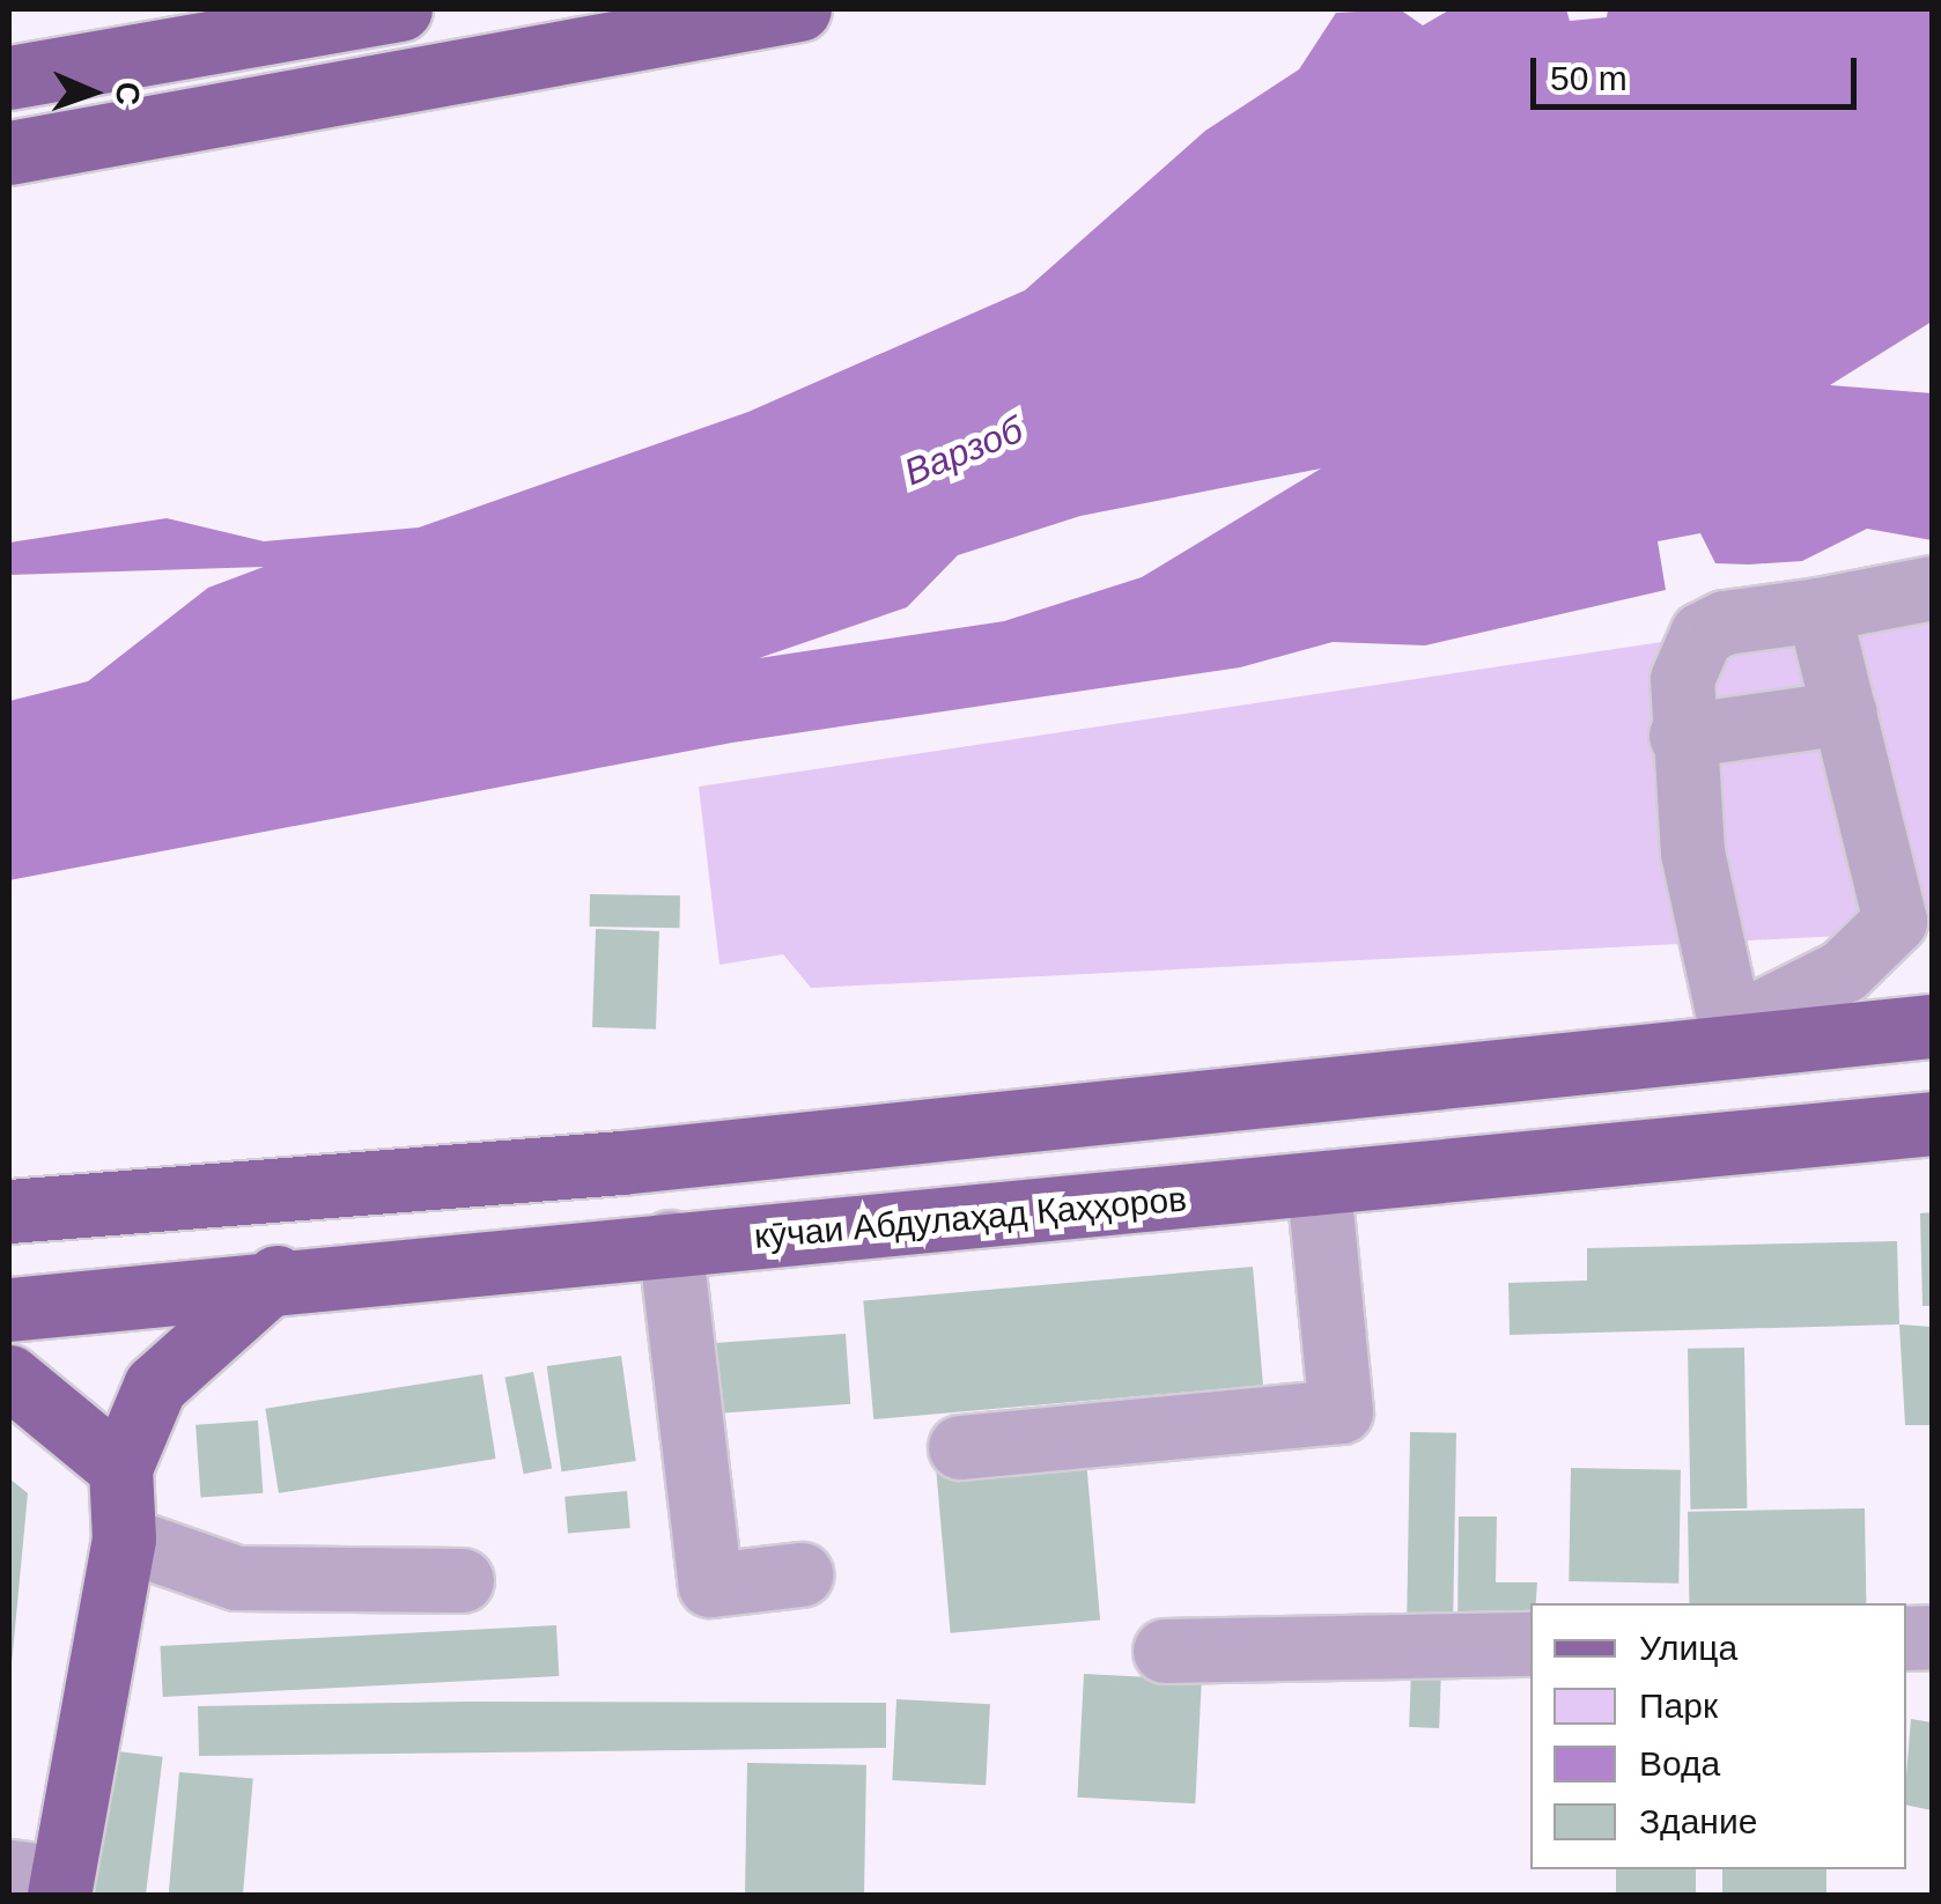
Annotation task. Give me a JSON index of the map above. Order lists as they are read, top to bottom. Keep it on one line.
{"streets":{"main road":["кӯчаи Абдулаҳад Қаҳҳоров"]},"water":["Варзоб"],"legend":["Улица","Парк","Вода","Здание"],"scale_bar":"50 m","north":"right"}
